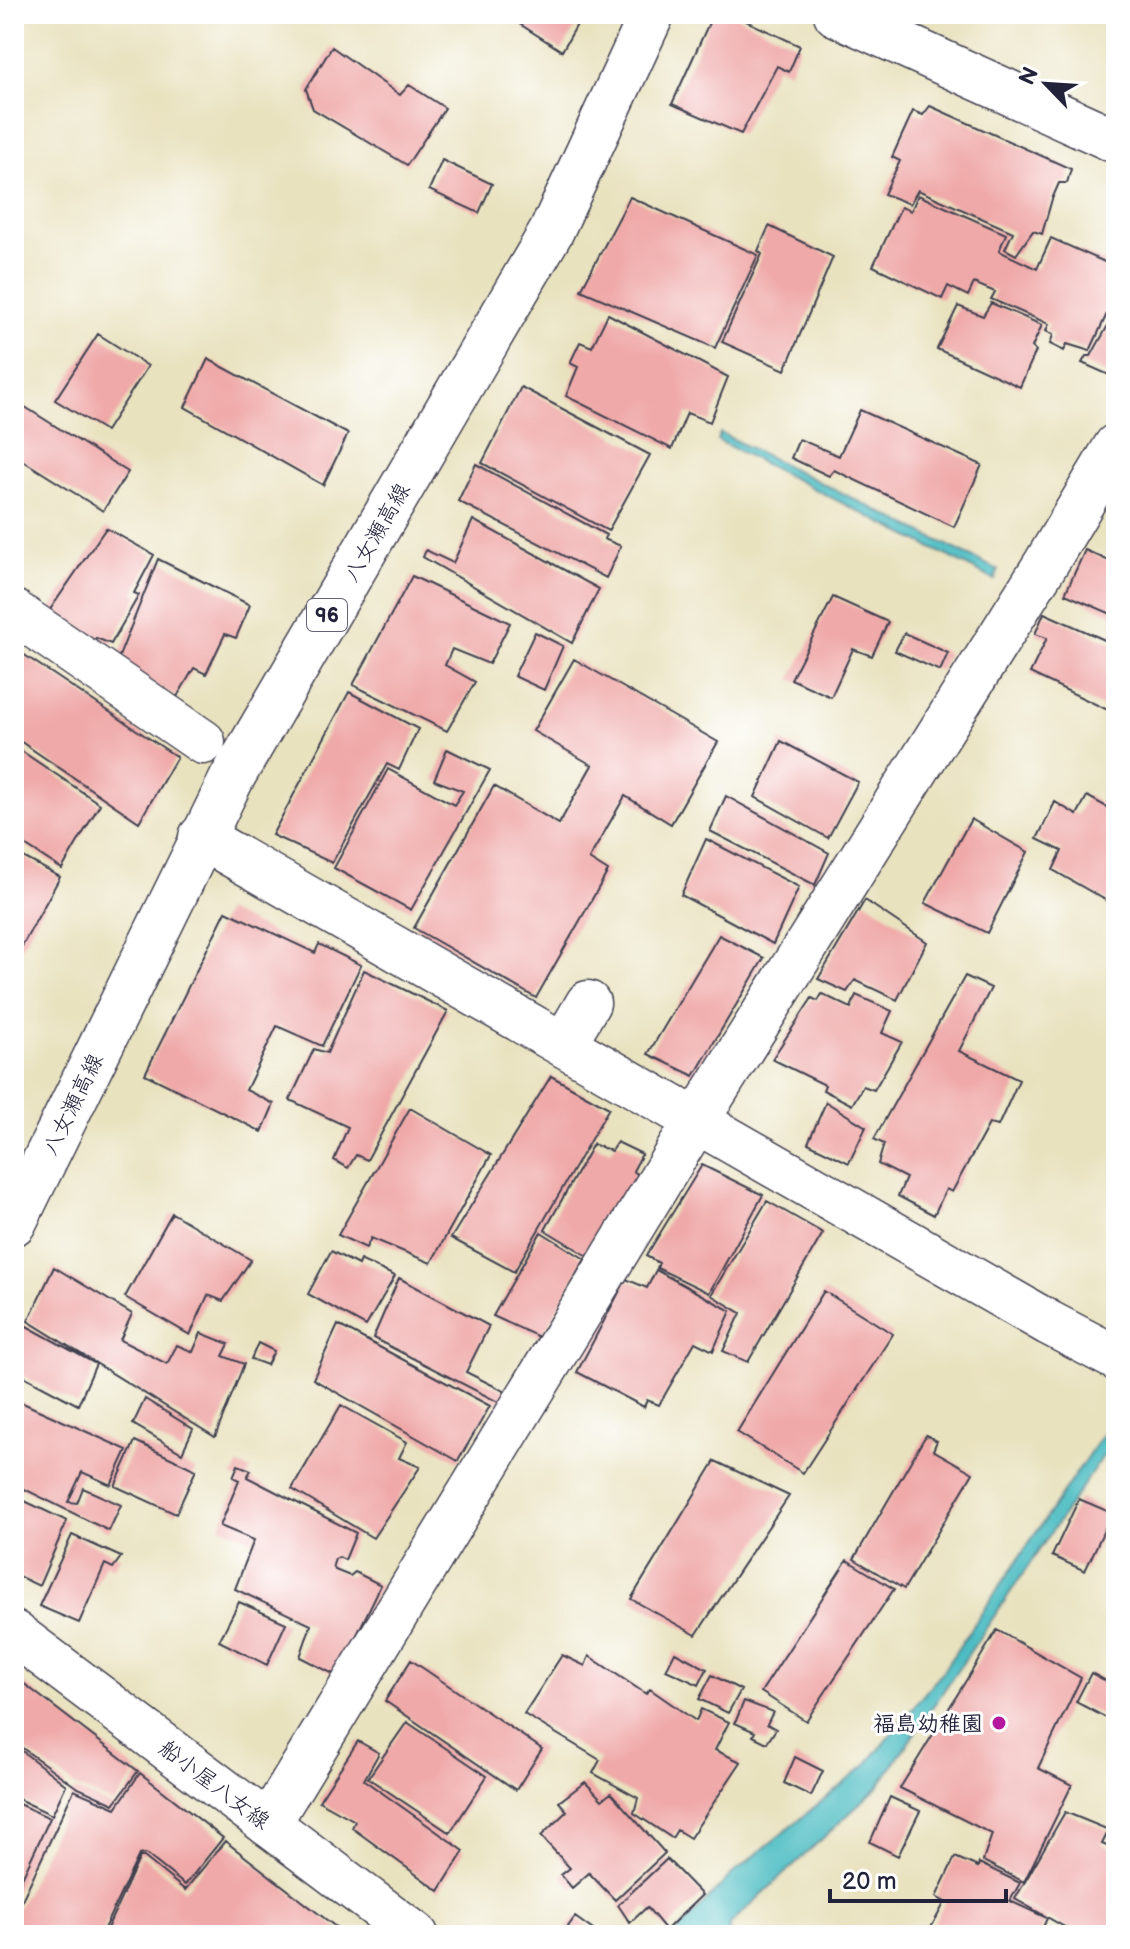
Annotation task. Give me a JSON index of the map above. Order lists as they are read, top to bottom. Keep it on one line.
{"streets":{"street":["八女瀬高線","96","船小屋八女線"]},"places":["福島幼稚園"],"scale_bar":"20 m","north":"top left"}
